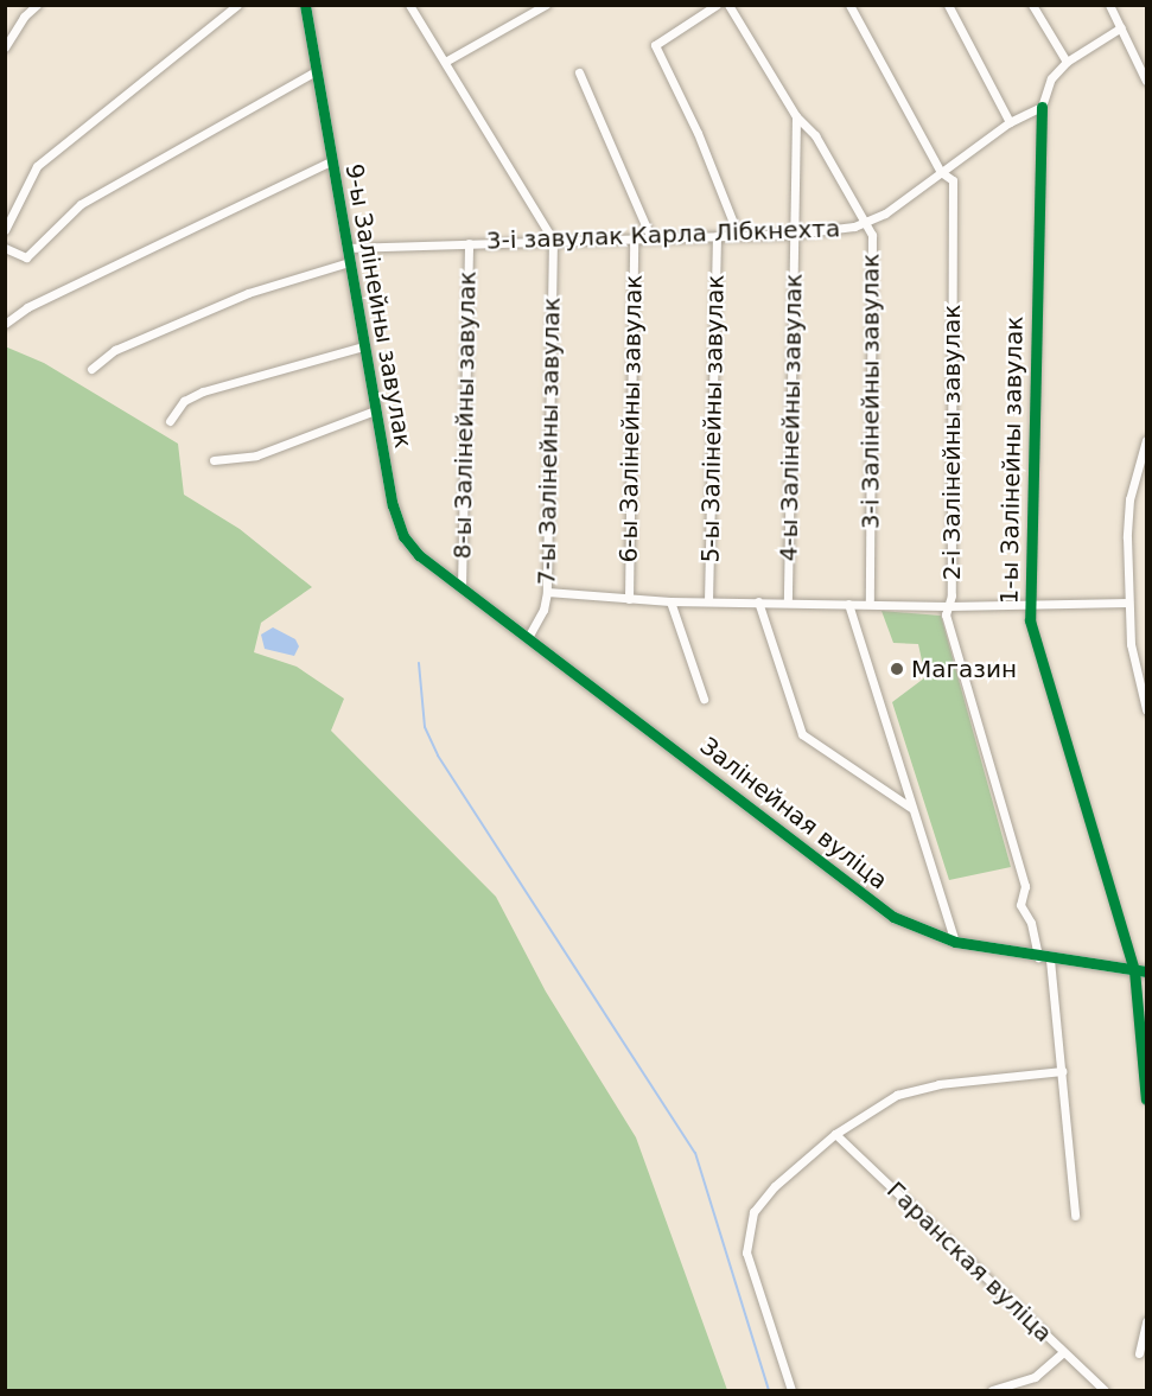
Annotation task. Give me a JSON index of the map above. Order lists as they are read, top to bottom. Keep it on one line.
{"streets":{"street":["3-і завулак Карла Лібкнехта","9-ы Залінейны завулак","3-і Залінейны завулак","8-ы Залінейны завулак","4-ы Залінейны завулак","6-ы Залінейны завулак","5-ы Залінейны завулак","7-ы Залінейны завулак","2-і Залінейны завулак","1-ы Залінейны завулак","Залінейная вуліца","Гаранская вуліца"]},"crossings":[["3-і завулак Карла Лібкнехта","9-ы Залінейны завулак"],["3-і завулак Карла Лібкнехта","3-і Залінейны завулак"],["3-і завулак Карла Лібкнехта","8-ы Залінейны завулак"],["3-і завулак Карла Лібкнехта","4-ы Залінейны завулак"],["3-і завулак Карла Лібкнехта","6-ы Залінейны завулак"],["3-і завулак Карла Лібкнехта","5-ы Залінейны завулак"],["3-і завулак Карла Лібкнехта","7-ы Залінейны завулак"],["3-і завулак Карла Лібкнехта","2-і Залінейны завулак"],["3-і завулак Карла Лібкнехта","1-ы Залінейны завулак"],["9-ы Залінейны завулак","8-ы Залінейны завулак"],["9-ы Залінейны завулак","Залінейная вуліца"],["3-і Залінейны завулак","4-ы Залінейны завулак"],["8-ы Залінейны завулак","Залінейная вуліца"],["7-ы Залінейны завулак","Залінейная вуліца"],["2-і Залінейны завулак","Залінейная вуліца"],["1-ы Залінейны завулак","Залінейная вуліца"]],"places":["Магазин"]}
